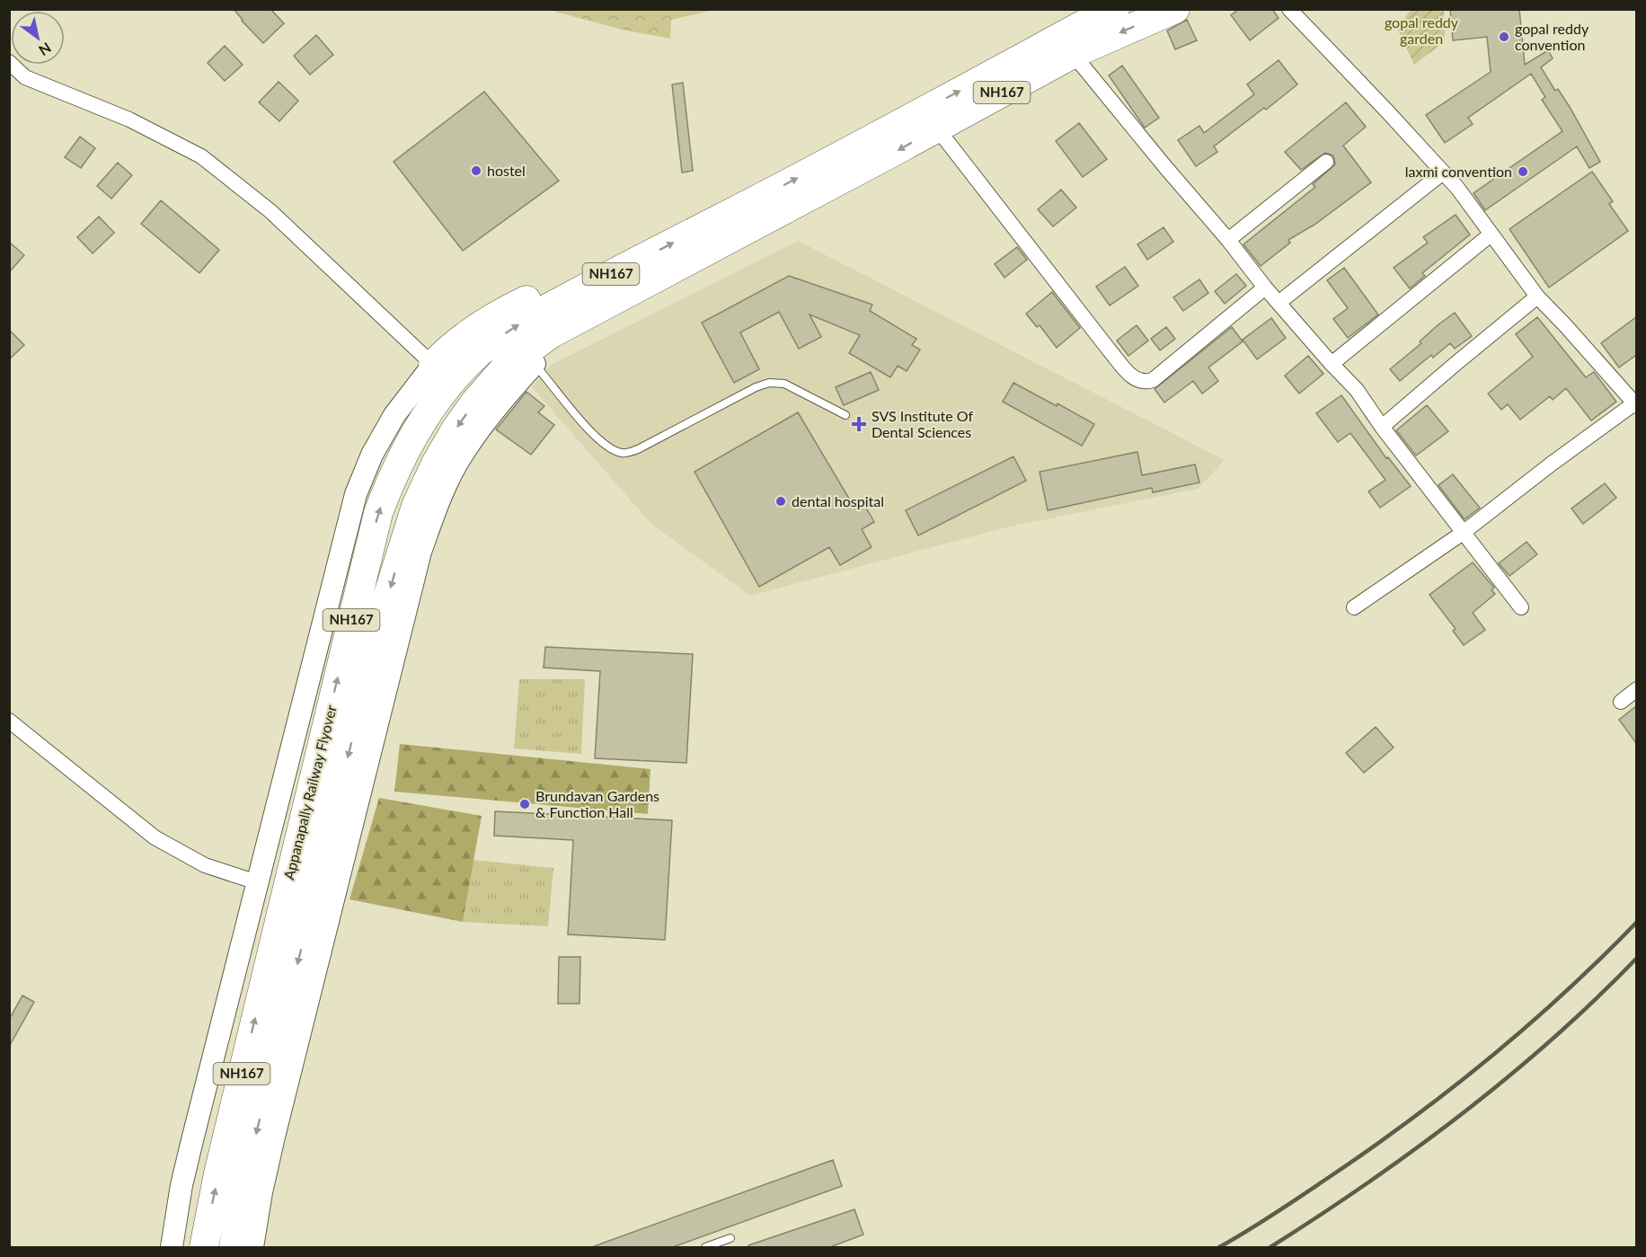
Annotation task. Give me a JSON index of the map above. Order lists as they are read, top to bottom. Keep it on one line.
{"streets":{"highway":["NH167","Appanapally Railway Flyover"]},"crossings":[["NH167","Appanapally Railway Flyover"]],"parks":["gopal reddy garden"],"places":{"other":["gopal reddy convention","hostel","laxmi convention","dental hospital","Brundavan Gardens & Function Hall"],"health":["SVS Institute Of Dental Sciences"]},"north":"bottom right"}
